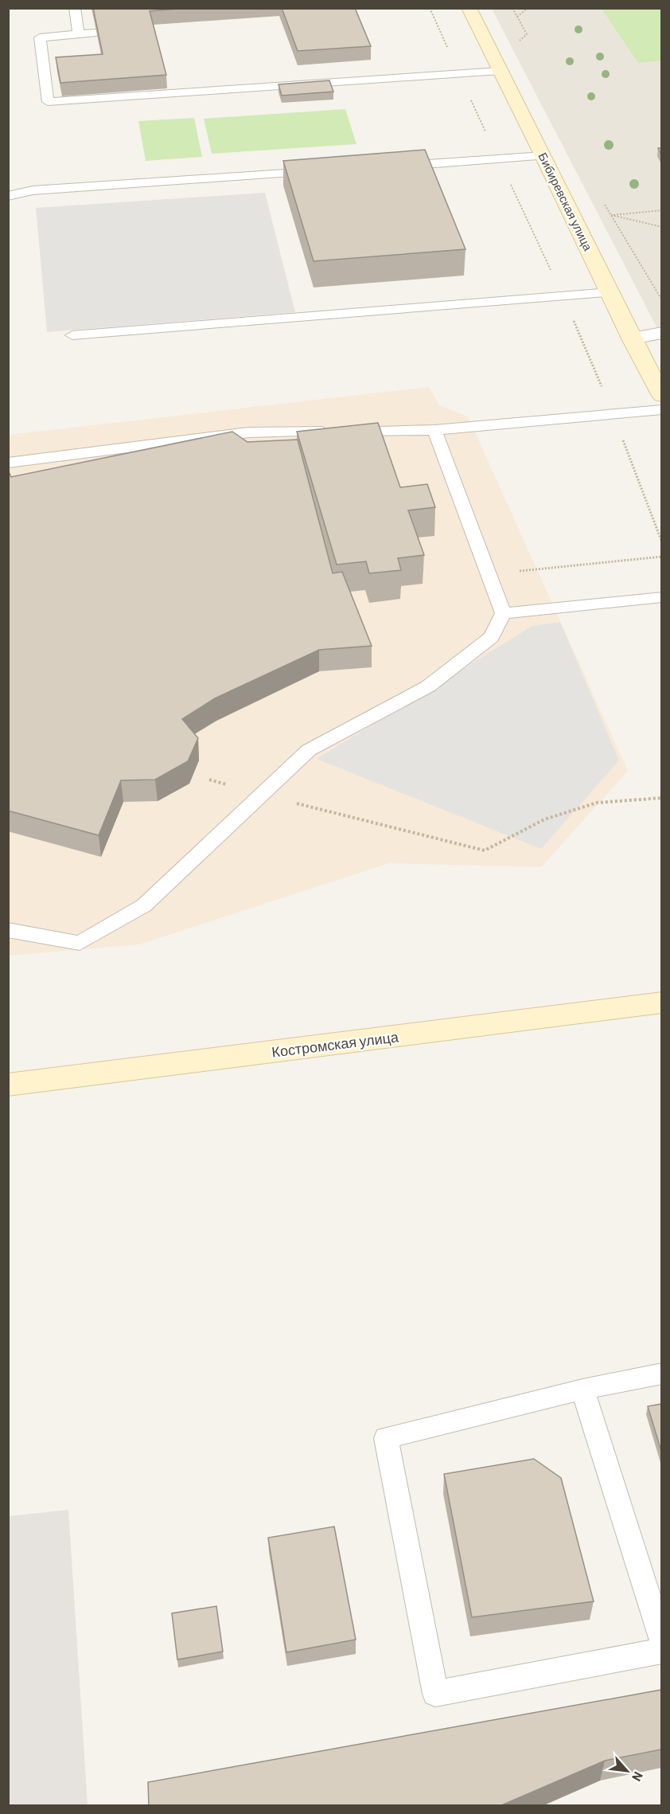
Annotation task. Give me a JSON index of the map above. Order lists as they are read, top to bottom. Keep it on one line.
{"streets":{"main road":["Бибиревская улица","Костромская улица"]},"north":"bottom right"}
